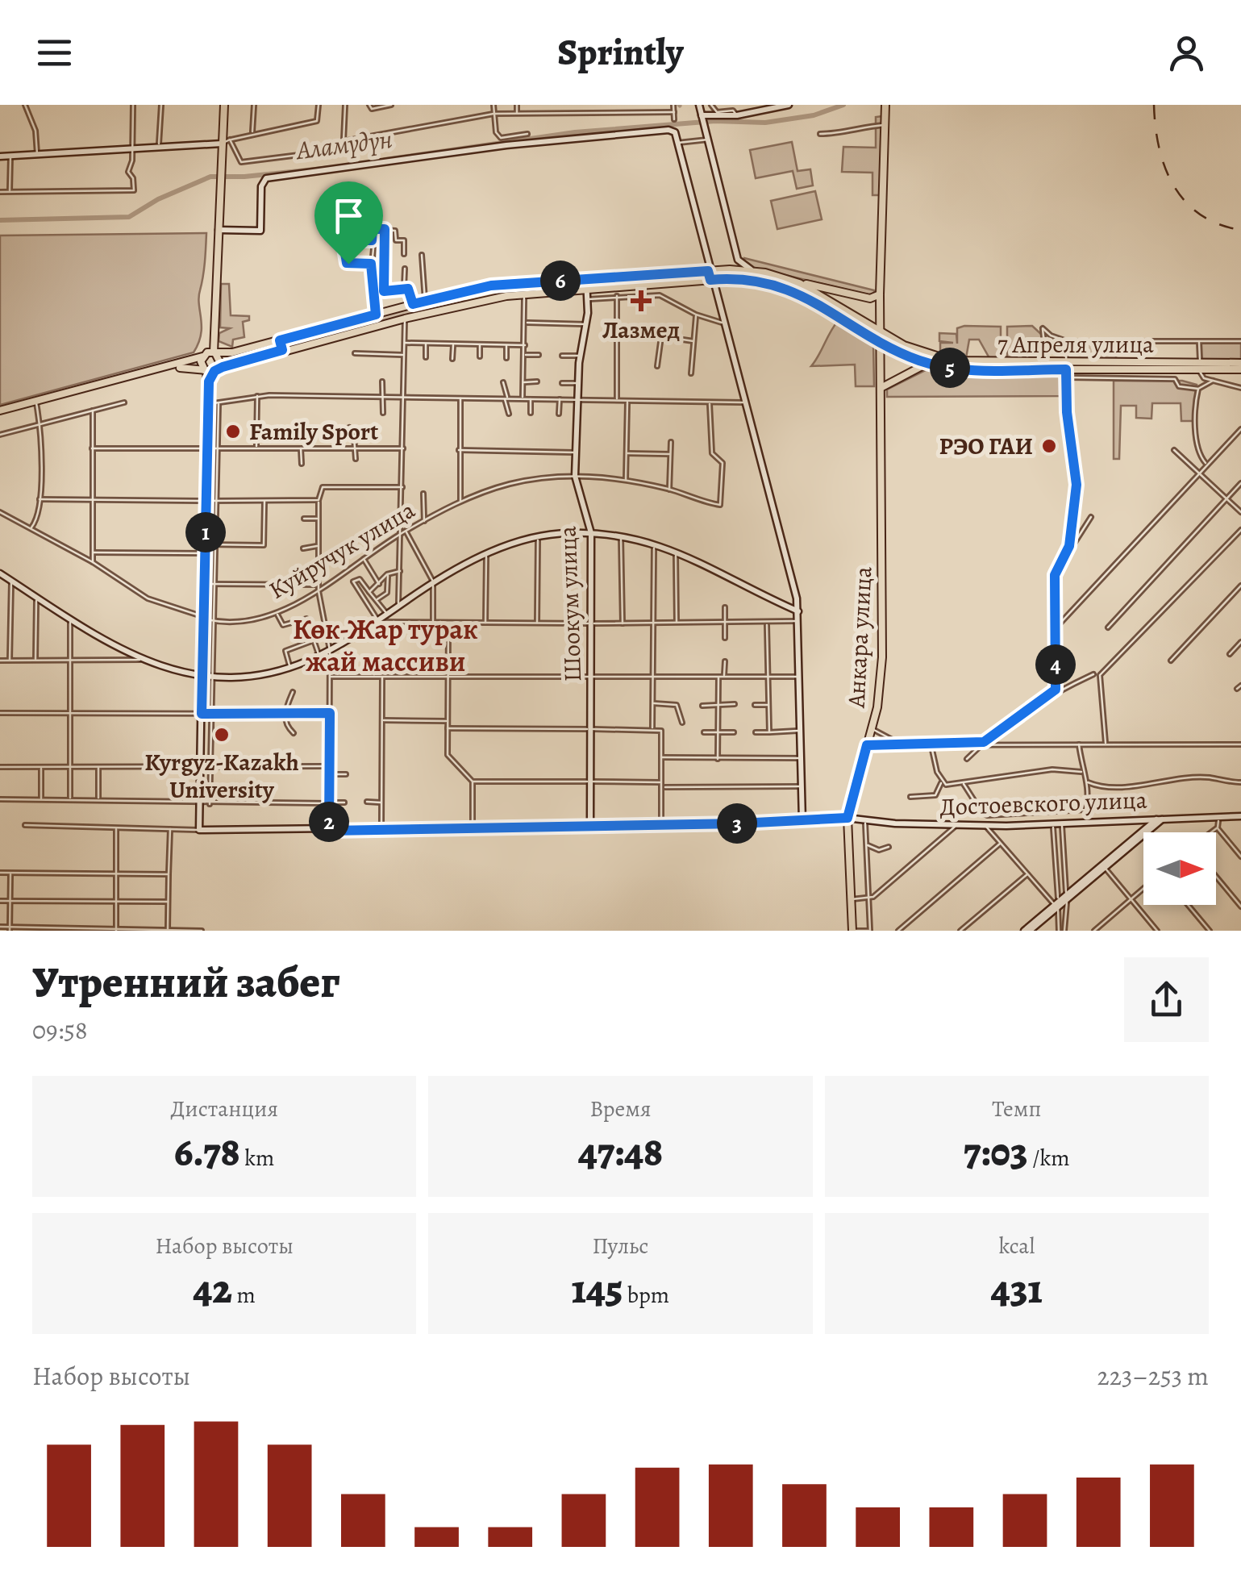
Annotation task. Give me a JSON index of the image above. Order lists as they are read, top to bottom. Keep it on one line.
{"streets":{"main road":["7 Апреля улица","Анкара улица"],"street":["Куйручук улица","Шоокум улица","Достоевского улица"]},"crossings":[["7 Апреля улица","Шоокум улица"],["7 Апреля улица","Анкара улица"],["Куйручук улица","Шоокум улица"],["Шоокум улица","Достоевского улица"],["Анкара улица","Достоевского улица"]],"districts":["Көк-Жар турак жай массиви"],"water":["Аламүдүн"],"places":{"health":["Лазмед"],"other":["Family Sport","РЭО ГАИ","Kyrgyz-Kazakh University"]},"north":"right","page":{"header":"Sprintly","pins":["6","5","1","4","2","3"],"heading":["Утренний забег","09:58"],"stats":[["Дистанция","6.78 km"],["Время","47:48"],["Темп","7:03 /km"],["Набор высоты","42 m"],["Пульс","145 bpm"],["kcal","431"]],"chart":["Набор высоты","223–253 m"]}}
